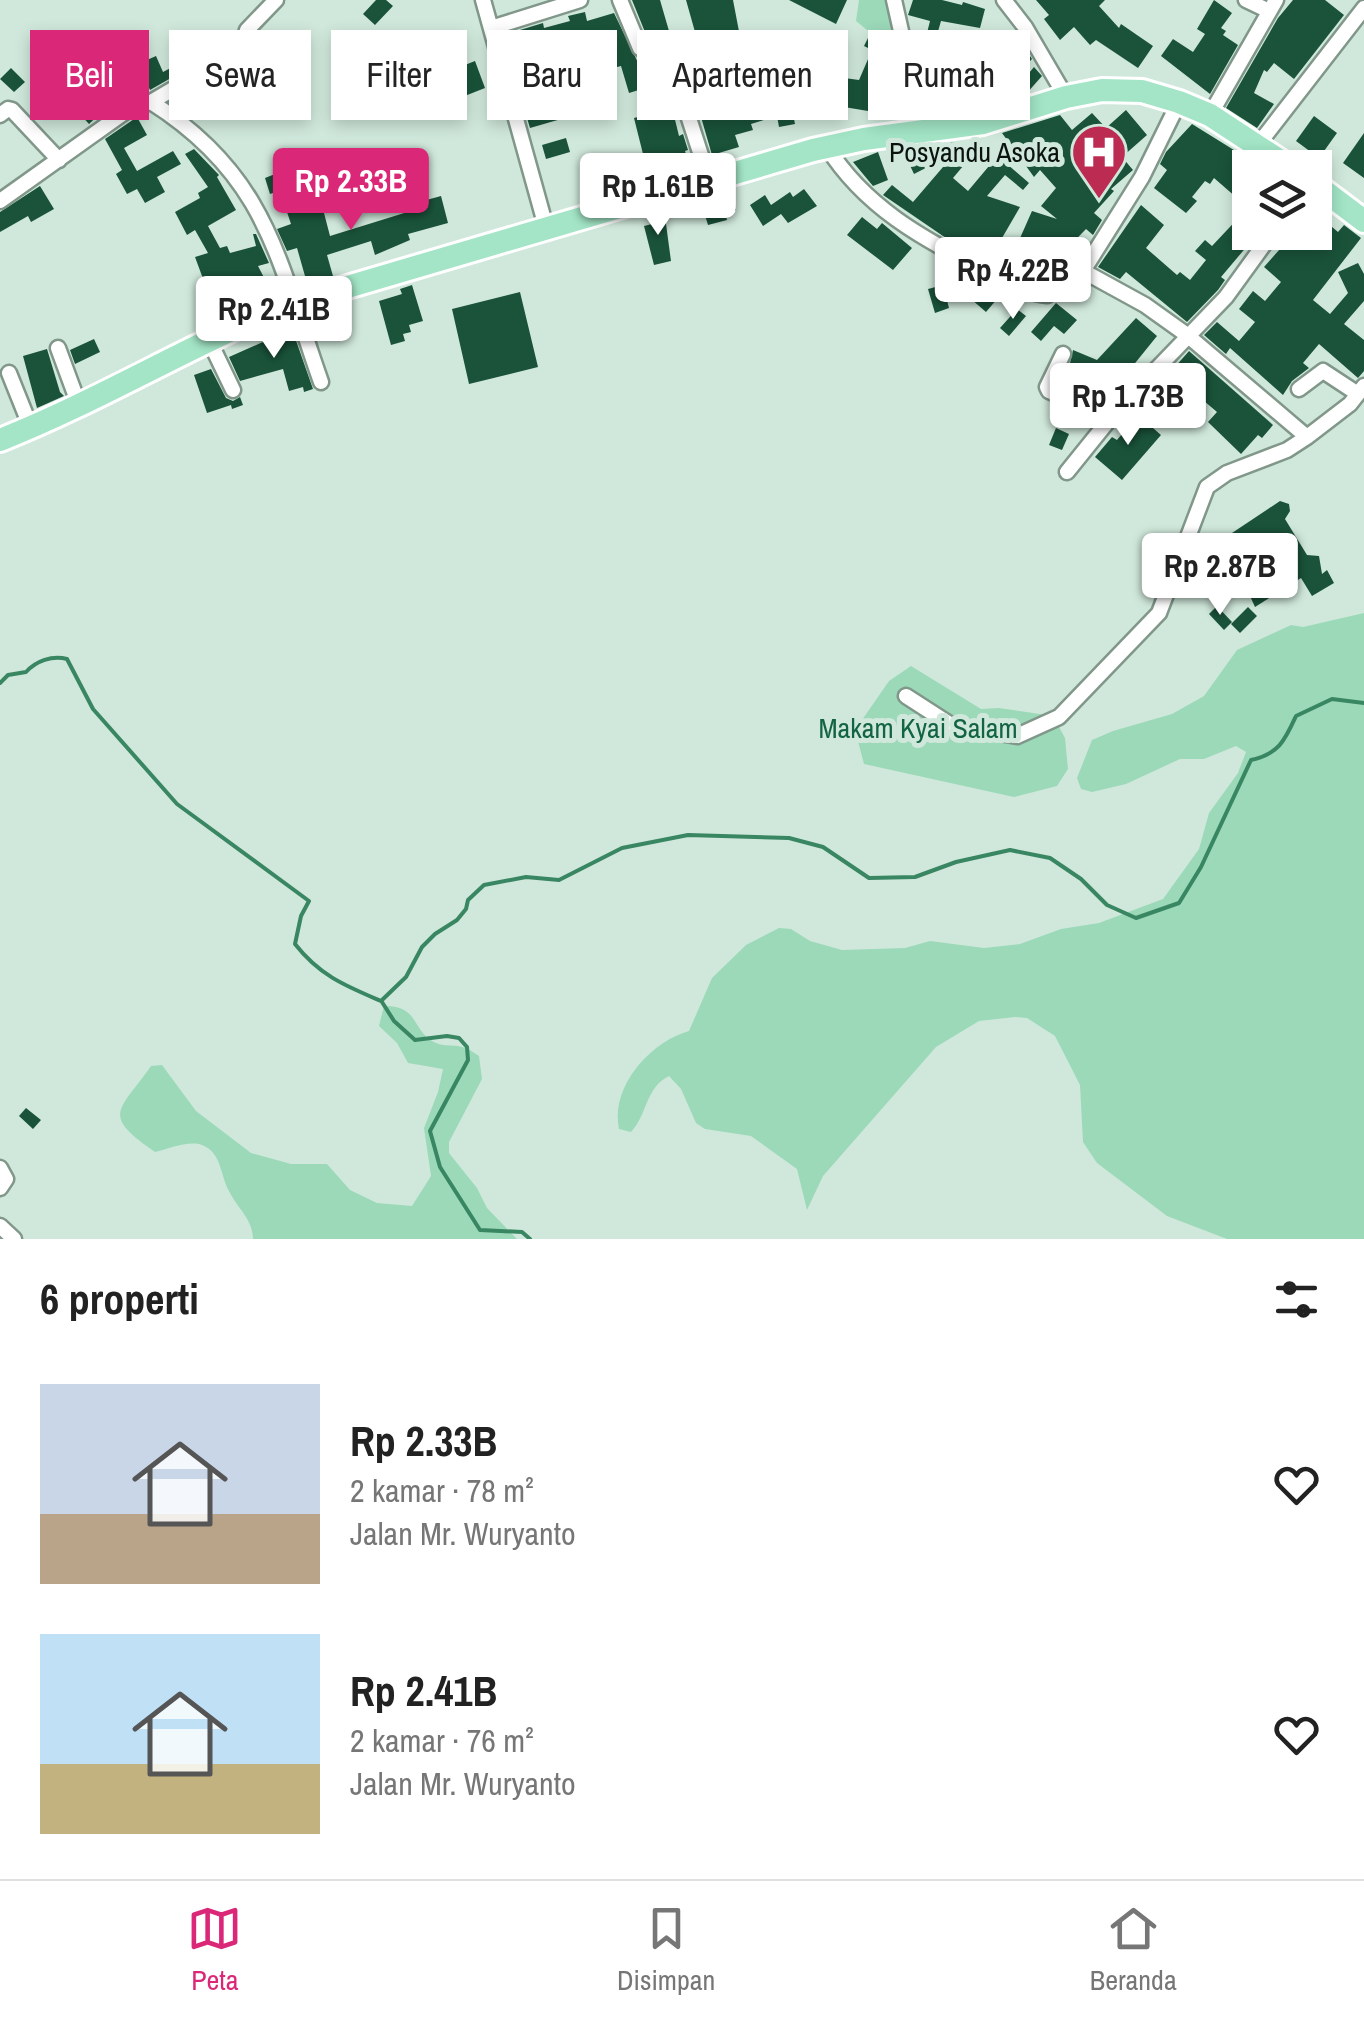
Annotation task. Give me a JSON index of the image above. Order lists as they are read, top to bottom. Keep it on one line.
{"parks":["Makam Kyai Salam"],"places":{"hospital":["Posyandu Asoka"]},"page":{"chip":["Beli","Sewa","Filter","Baru","Apartemen","Rumah"],"price":["Rp 2.33B","Rp 1.61B","Rp 4.22B","Rp 2.41B","Rp 1.73B","Rp 2.87B"],"heading":"6 properti","list":[{"name":"Rp 2.33B","note":"2 kamar · 78 m² · Jalan Mr. Wuryanto"},{"name":"Rp 2.41B","note":"2 kamar · 76 m² · Jalan Mr. Wuryanto"}],"tabs":["Peta","Disimpan","Beranda"]}}
